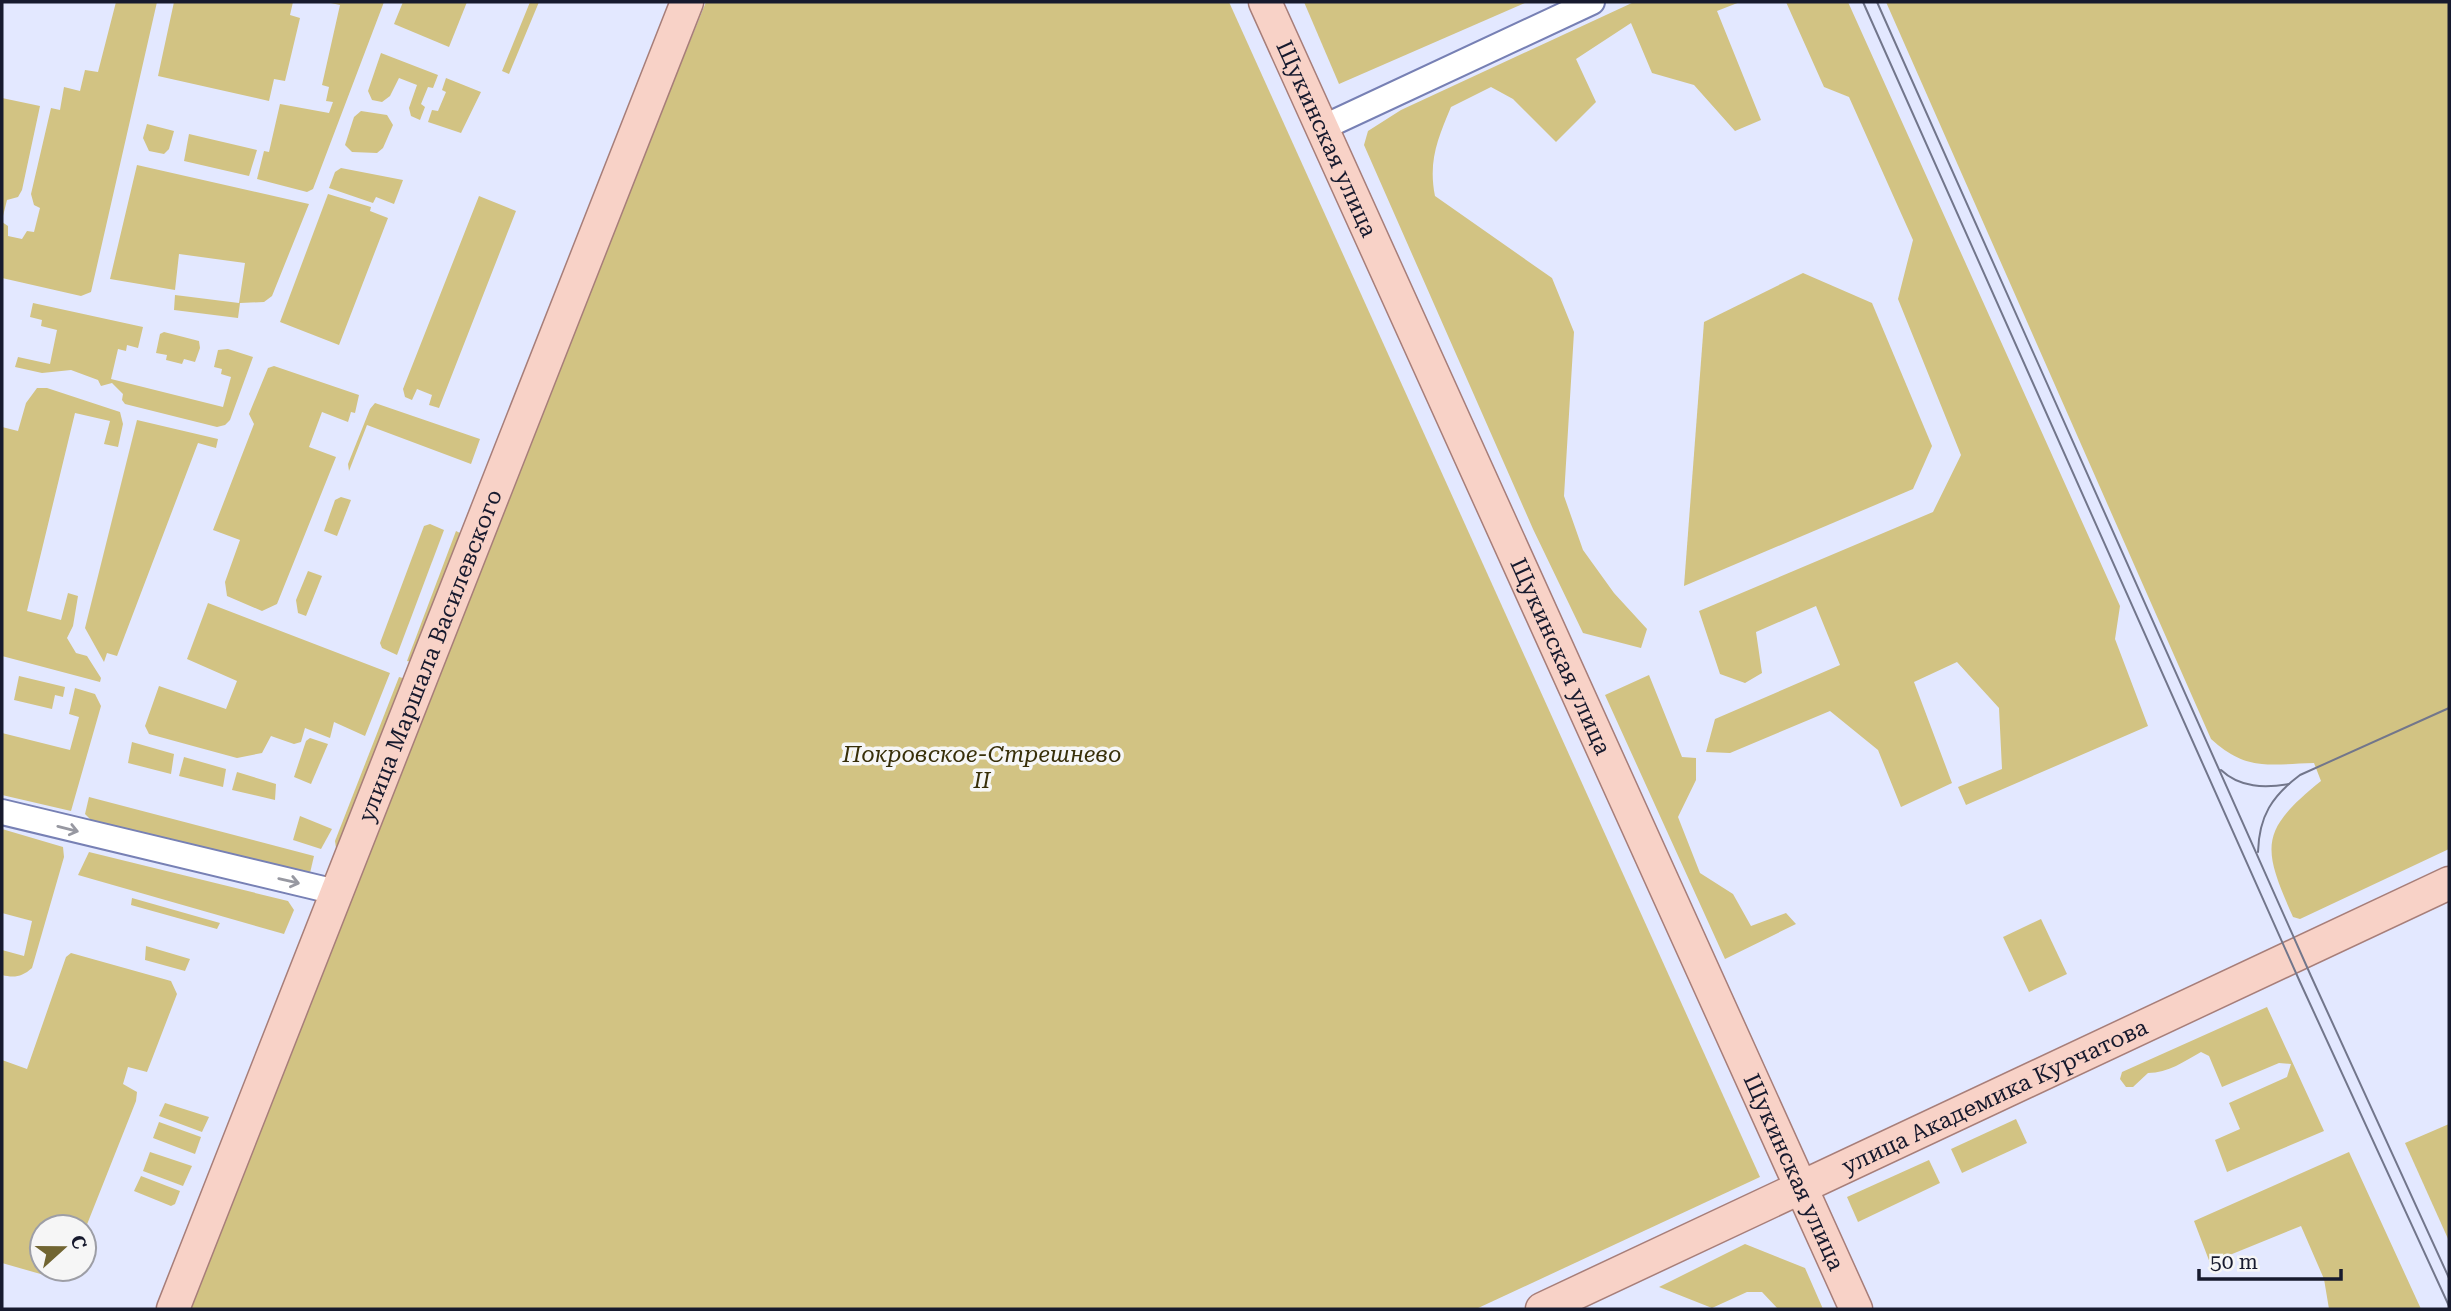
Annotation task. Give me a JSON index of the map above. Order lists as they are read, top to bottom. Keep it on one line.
{"streets":{"main road":["Щукинская улица","улица Маршала Василевского","улица Академика Курчатова"]},"crossings":[["Щукинская улица","улица Академика Курчатова"]],"parks":["Покровское-Стрешнево II"],"scale_bar":"50 m","north":"right"}
